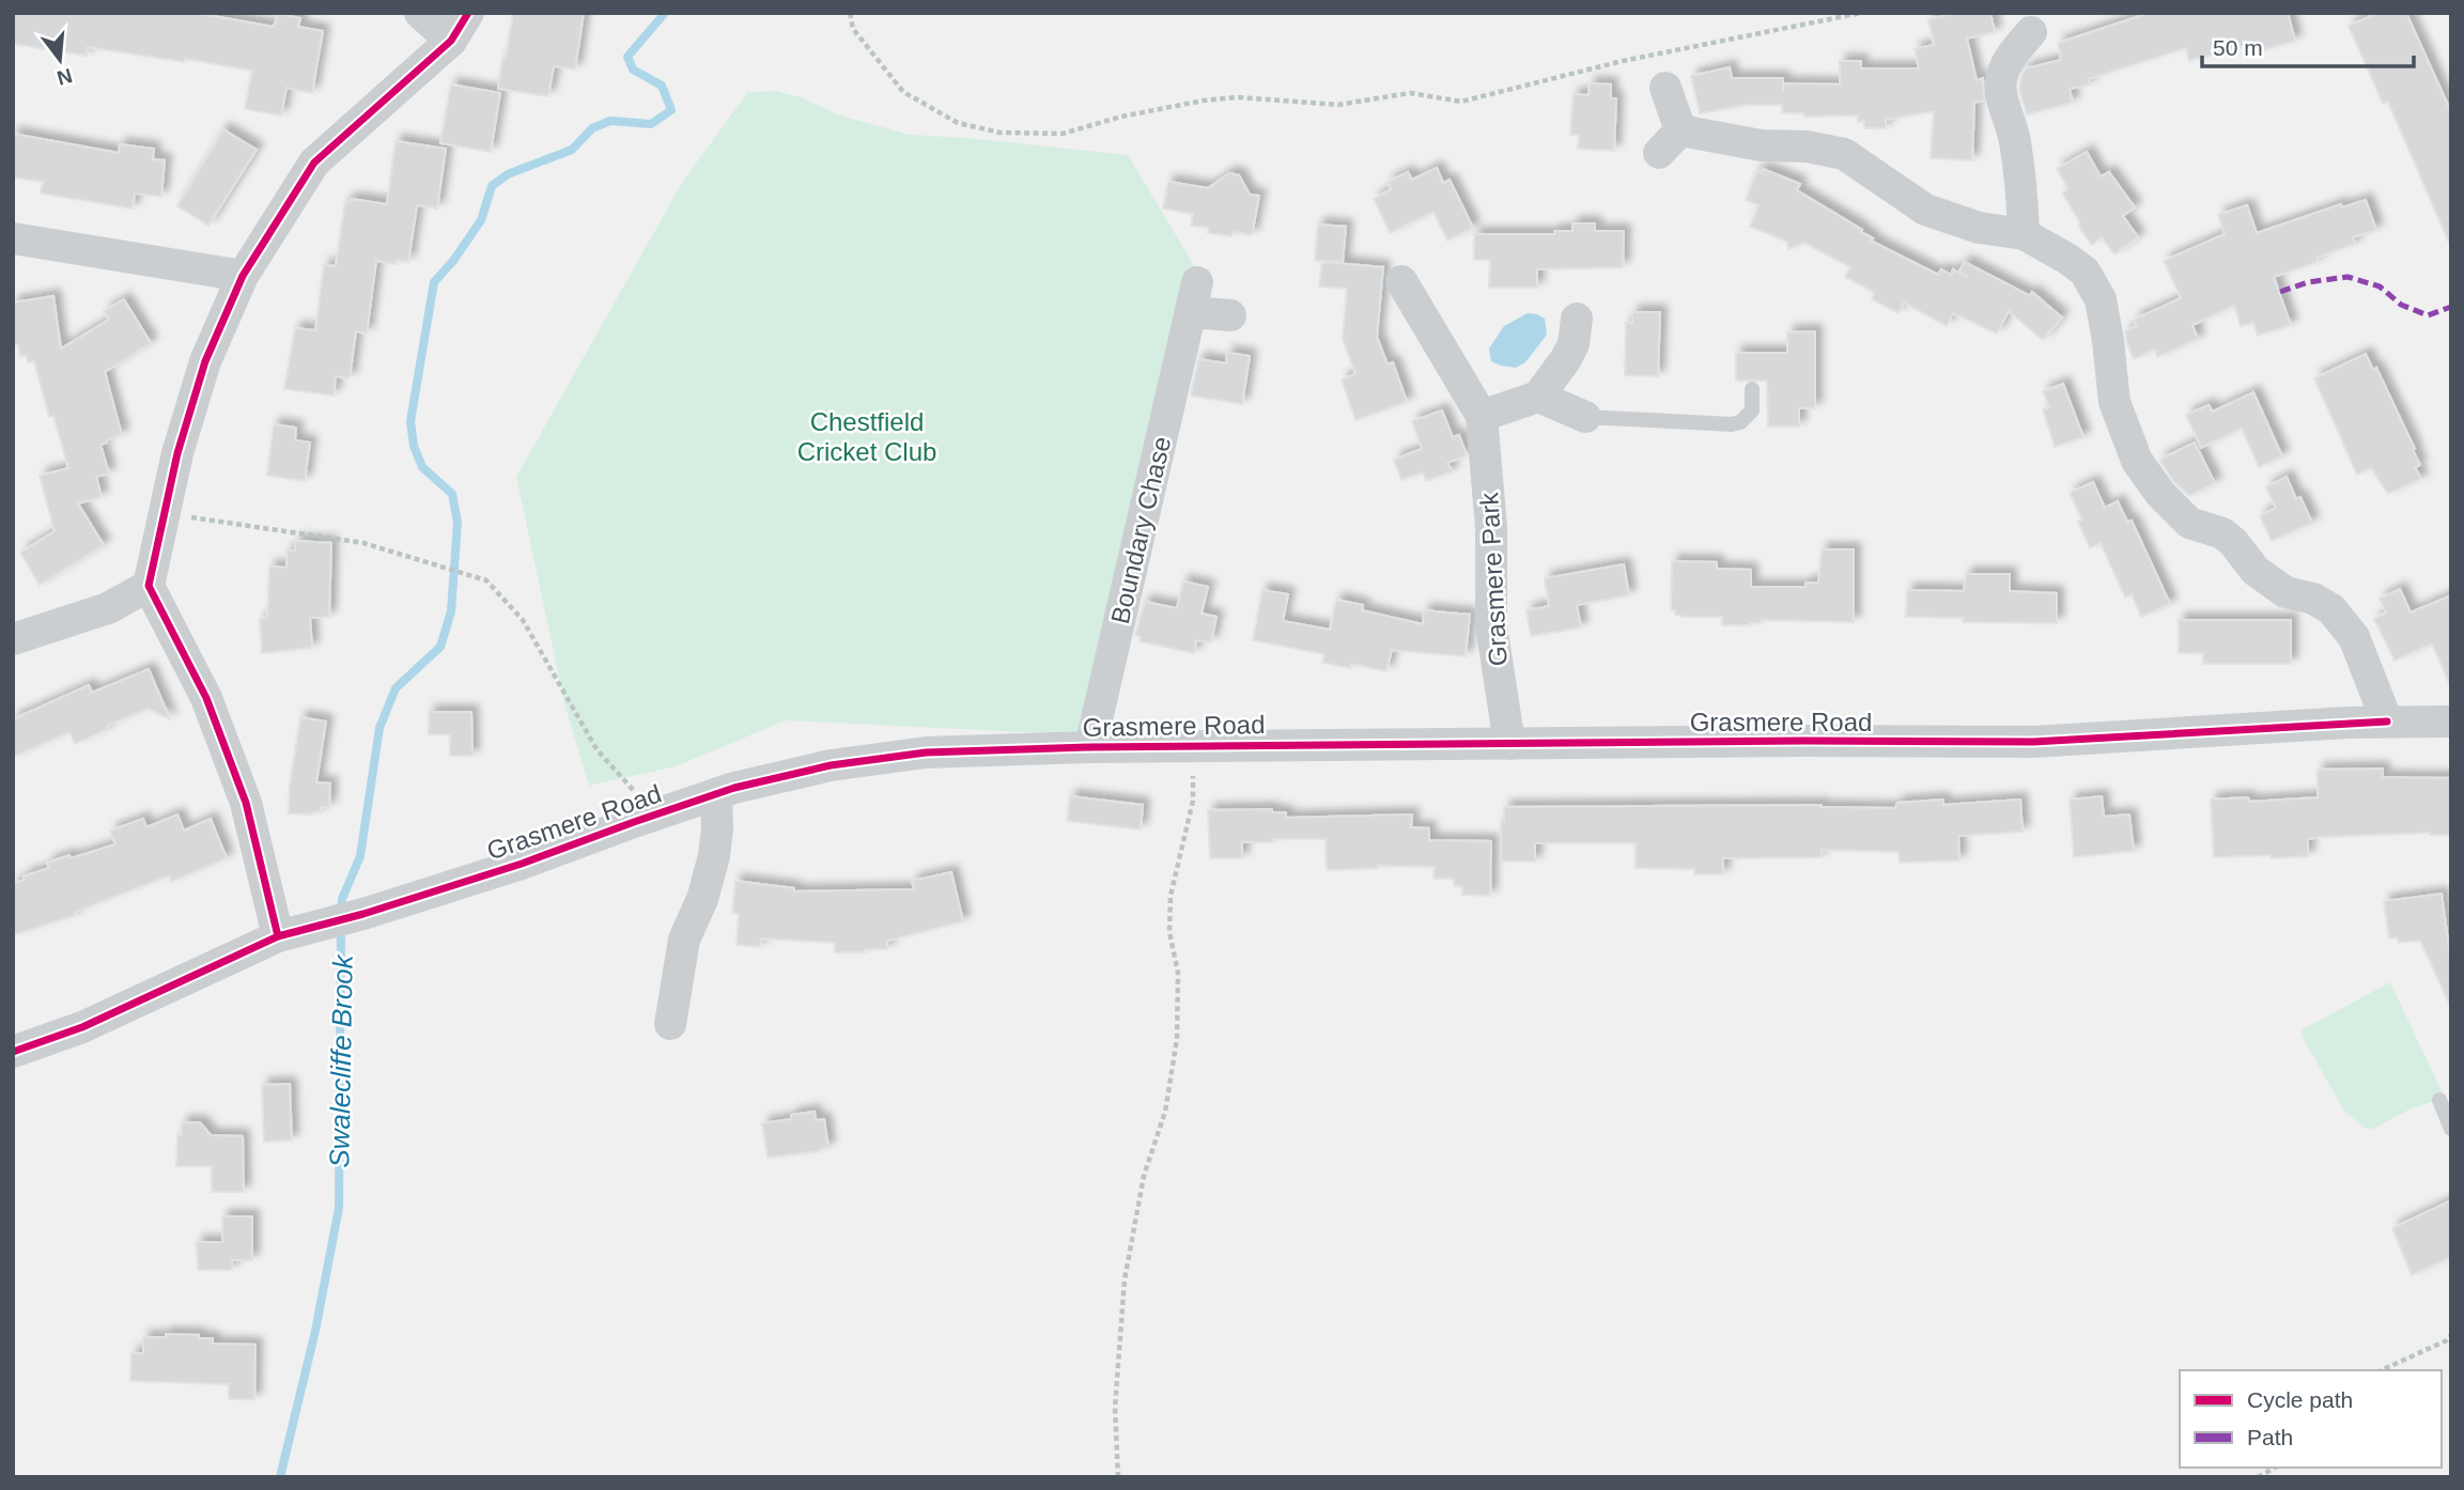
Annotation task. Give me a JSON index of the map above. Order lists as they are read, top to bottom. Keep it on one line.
{"streets":{"street":["Boundary Chase","Grasmere Park","Grasmere Road"]},"crossings":[["Boundary Chase","Grasmere Road"],["Grasmere Park","Grasmere Road"]],"water":["Swalecliffe Brook"],"parks":["Chestfield Cricket Club"],"legend":["Cycle path","Path"],"scale_bar":"50 m","north":"bottom"}
